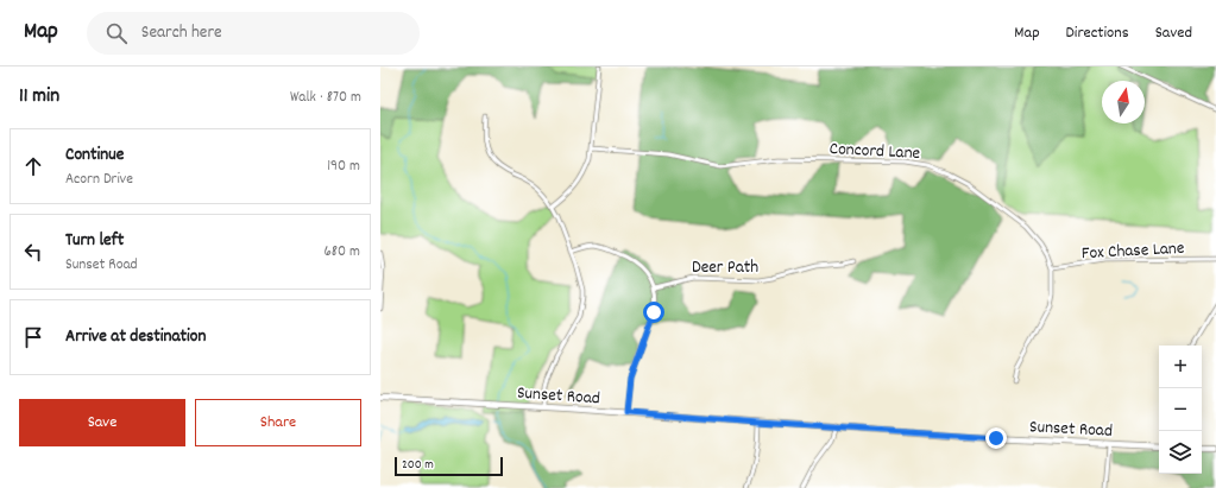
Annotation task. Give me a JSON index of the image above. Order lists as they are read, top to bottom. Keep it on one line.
{"streets":{"street":["Concord Lane","Fox Chase Lane","Deer Path","Sunset Road"]},"crossings":[["Concord Lane","Fox Chase Lane"]],"scale_bar":"200 m","north":"top","page":{"header":"Map","search":"Search here","nav":["Map","Directions","Saved"],"heading":["11 min","Walk · 870 m"],"list":[["Continue","Acorn Drive","190 m"],["Turn left","Sunset Road","680 m"],"Arrive at destination"],"map_buttons":["+","−"],"buttons":["Save","Share"],"scale":"200 m"}}
